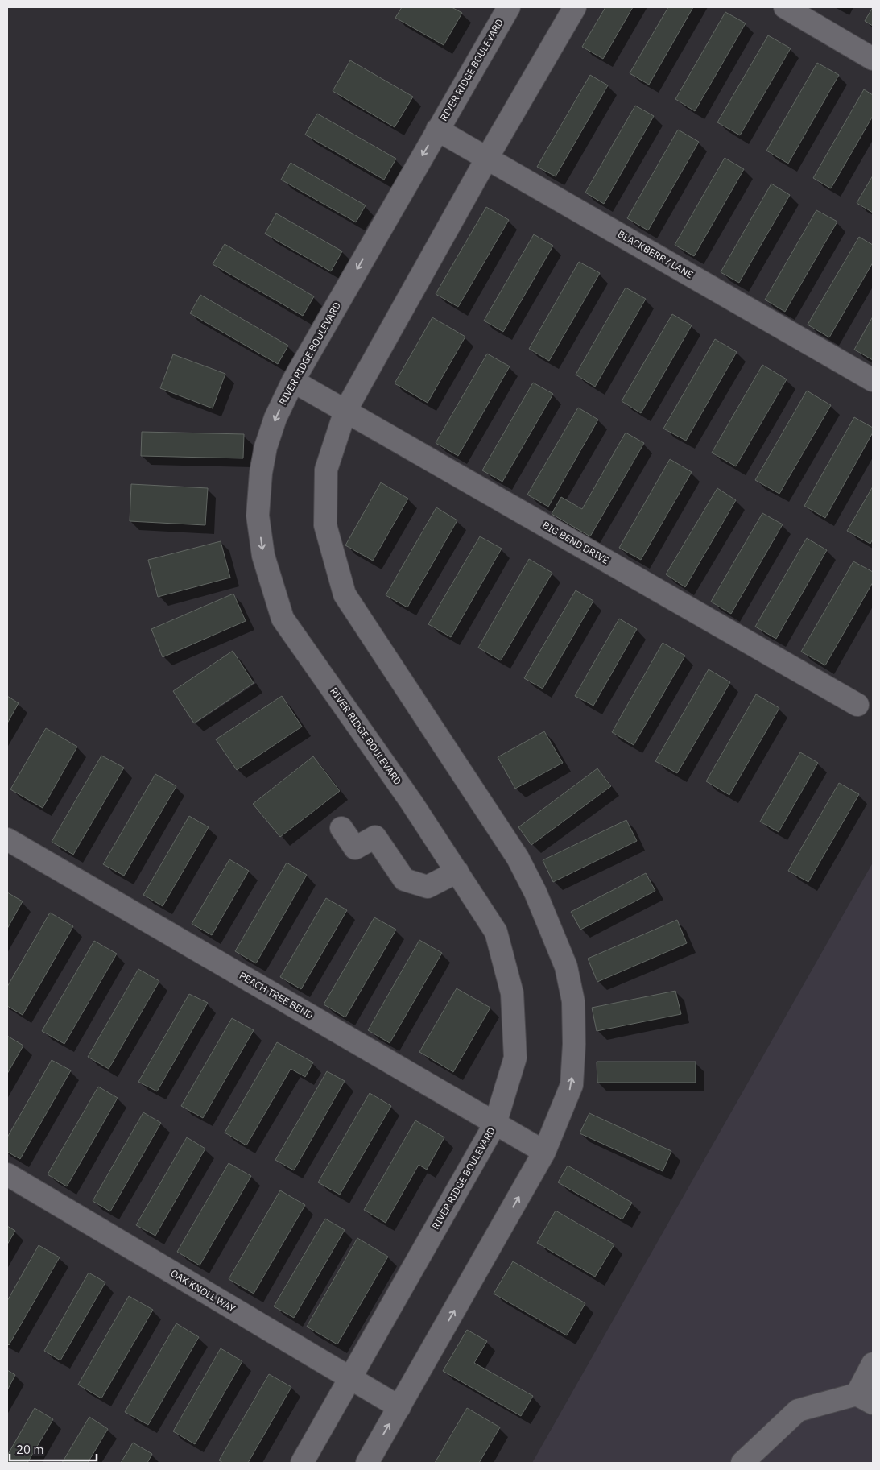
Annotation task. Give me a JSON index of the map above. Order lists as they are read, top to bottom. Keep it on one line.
{"streets":{"street":["RIVER RIDGE BOULEVARD","BLACKBERRY LANE","BIG BEND DRIVE","PEACH TREE BEND","OAK KNOLL WAY"]},"crossings":[["RIVER RIDGE BOULEVARD","BLACKBERRY LANE"],["RIVER RIDGE BOULEVARD","BIG BEND DRIVE"],["RIVER RIDGE BOULEVARD","PEACH TREE BEND"],["RIVER RIDGE BOULEVARD","OAK KNOLL WAY"]],"scale_bar":"20 m"}
